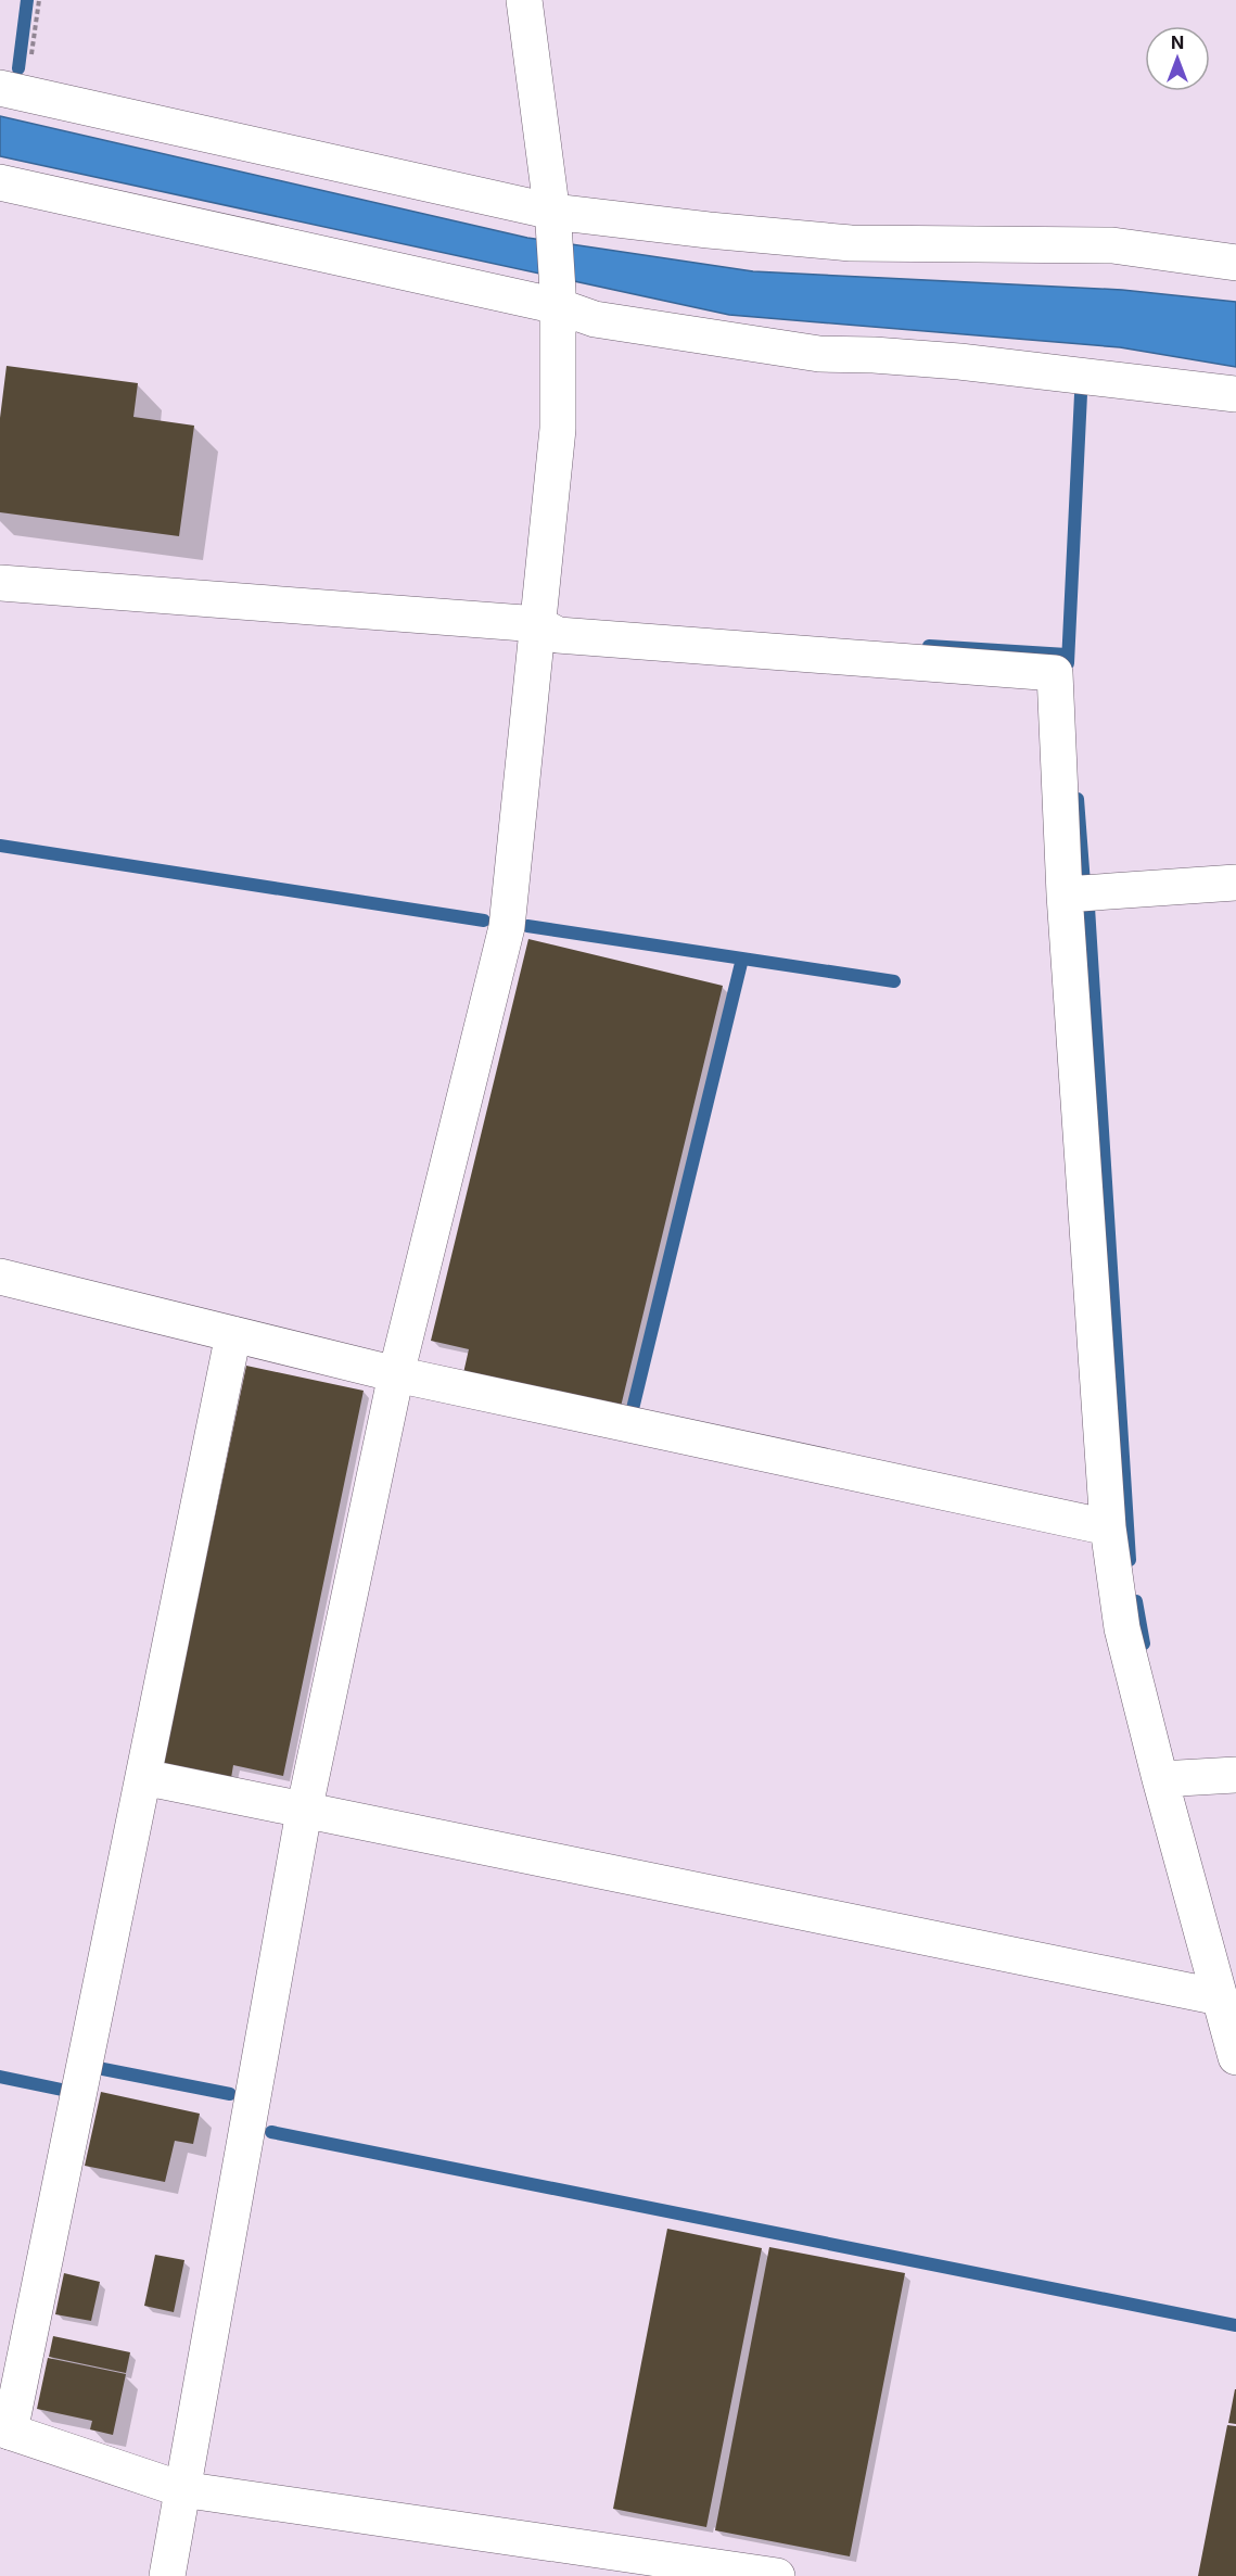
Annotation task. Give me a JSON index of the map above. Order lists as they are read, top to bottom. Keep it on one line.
{"north":"top"}
